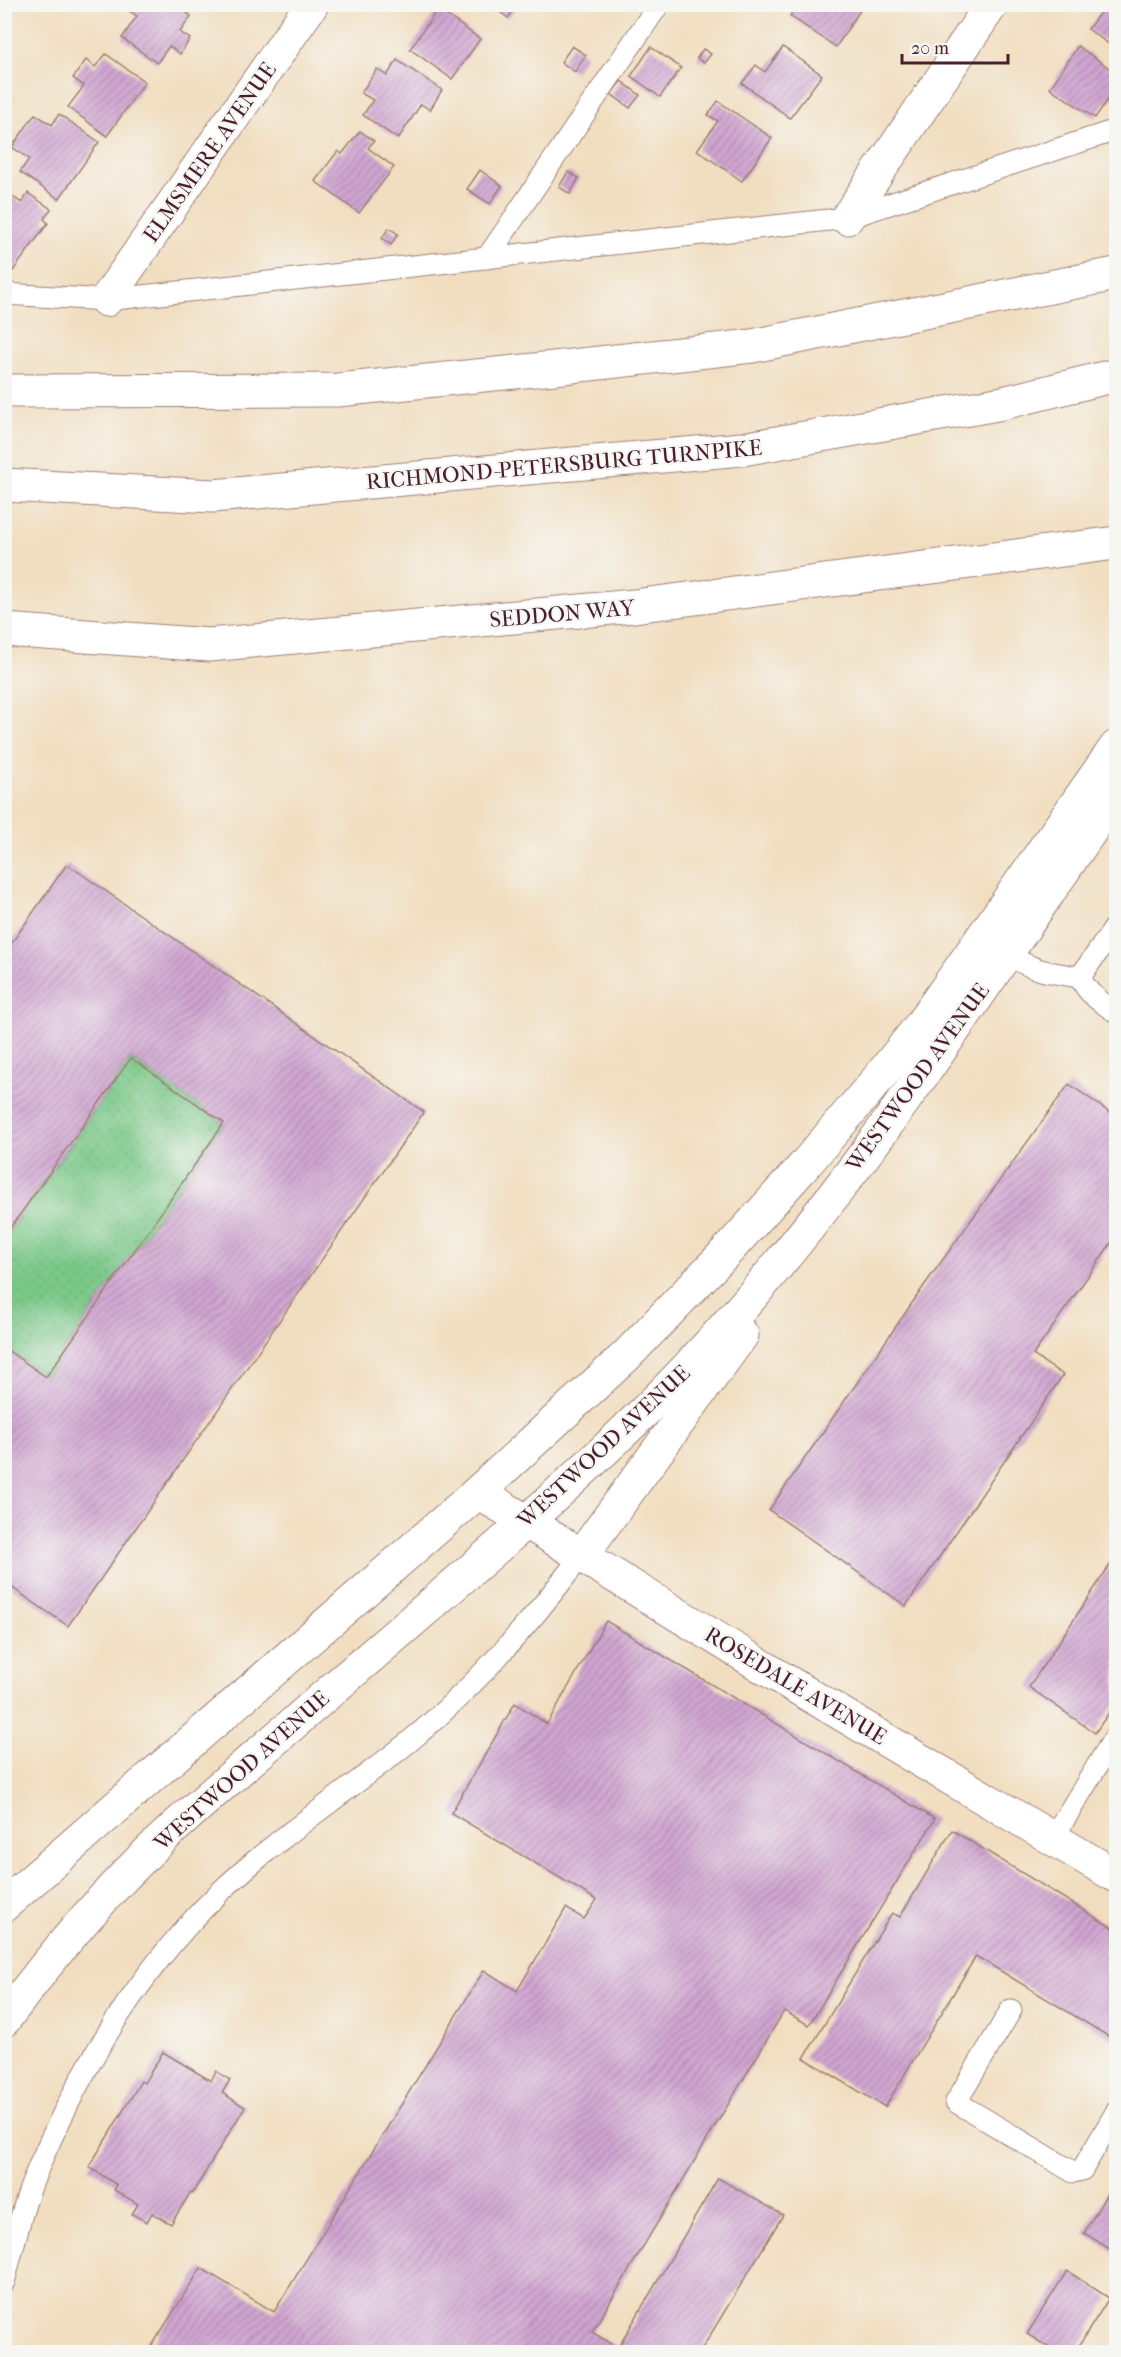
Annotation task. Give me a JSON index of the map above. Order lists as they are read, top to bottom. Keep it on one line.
{"streets":{"main road":["ELMSMERE AVENUE","RICHMOND-PETERSBURG TURNPIKE","SEDDON WAY","WESTWOOD AVENUE","ROSEDALE AVENUE"]},"crossings":[["WESTWOOD AVENUE","ROSEDALE AVENUE"]],"scale_bar":"20 m"}
